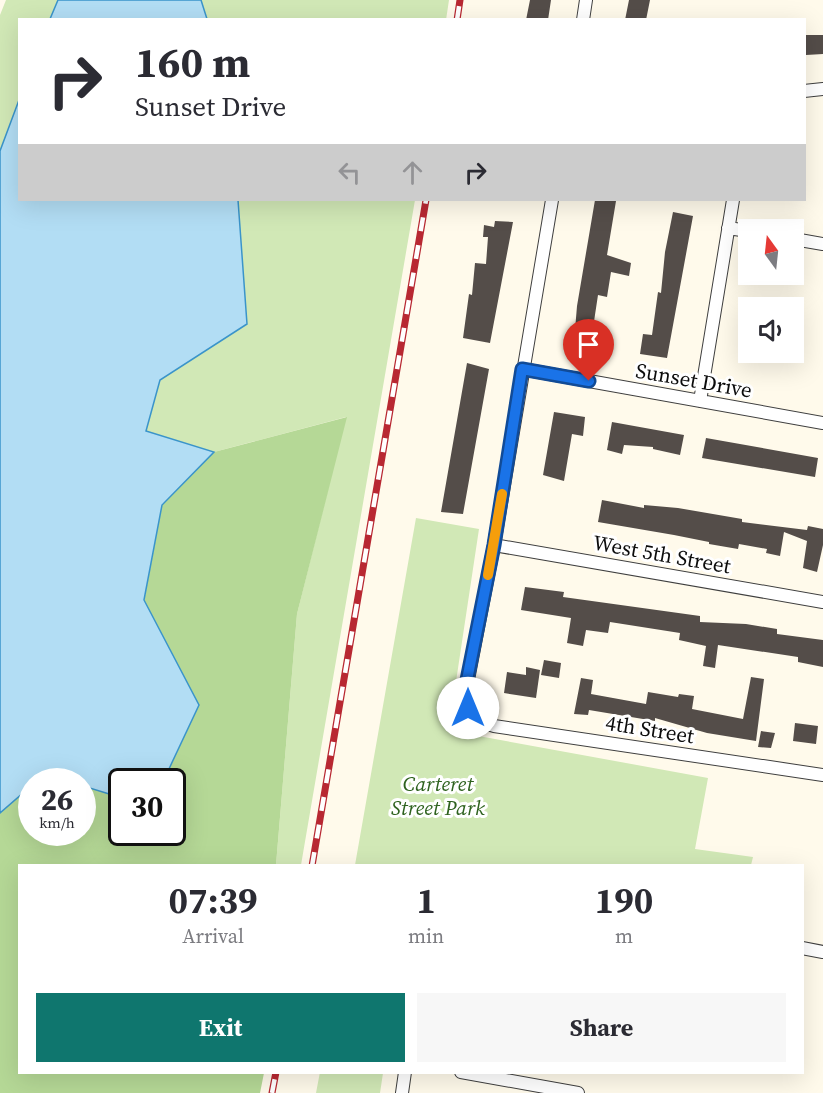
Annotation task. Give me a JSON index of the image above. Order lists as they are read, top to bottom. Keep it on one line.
{"streets":{"street":["Sunset Drive","West 5th Street","4th Street"]},"crossings":[["West 5th Street","4th Street"]],"parks":["Carteret Street Park"],"north":"top","page":{"turn":["160 m","Sunset Drive"],"speed":"26 km/h","limit":"30","eta":["07:39","Arrival","1","min","190","m"],"buttons":["Exit","Share"]}}
